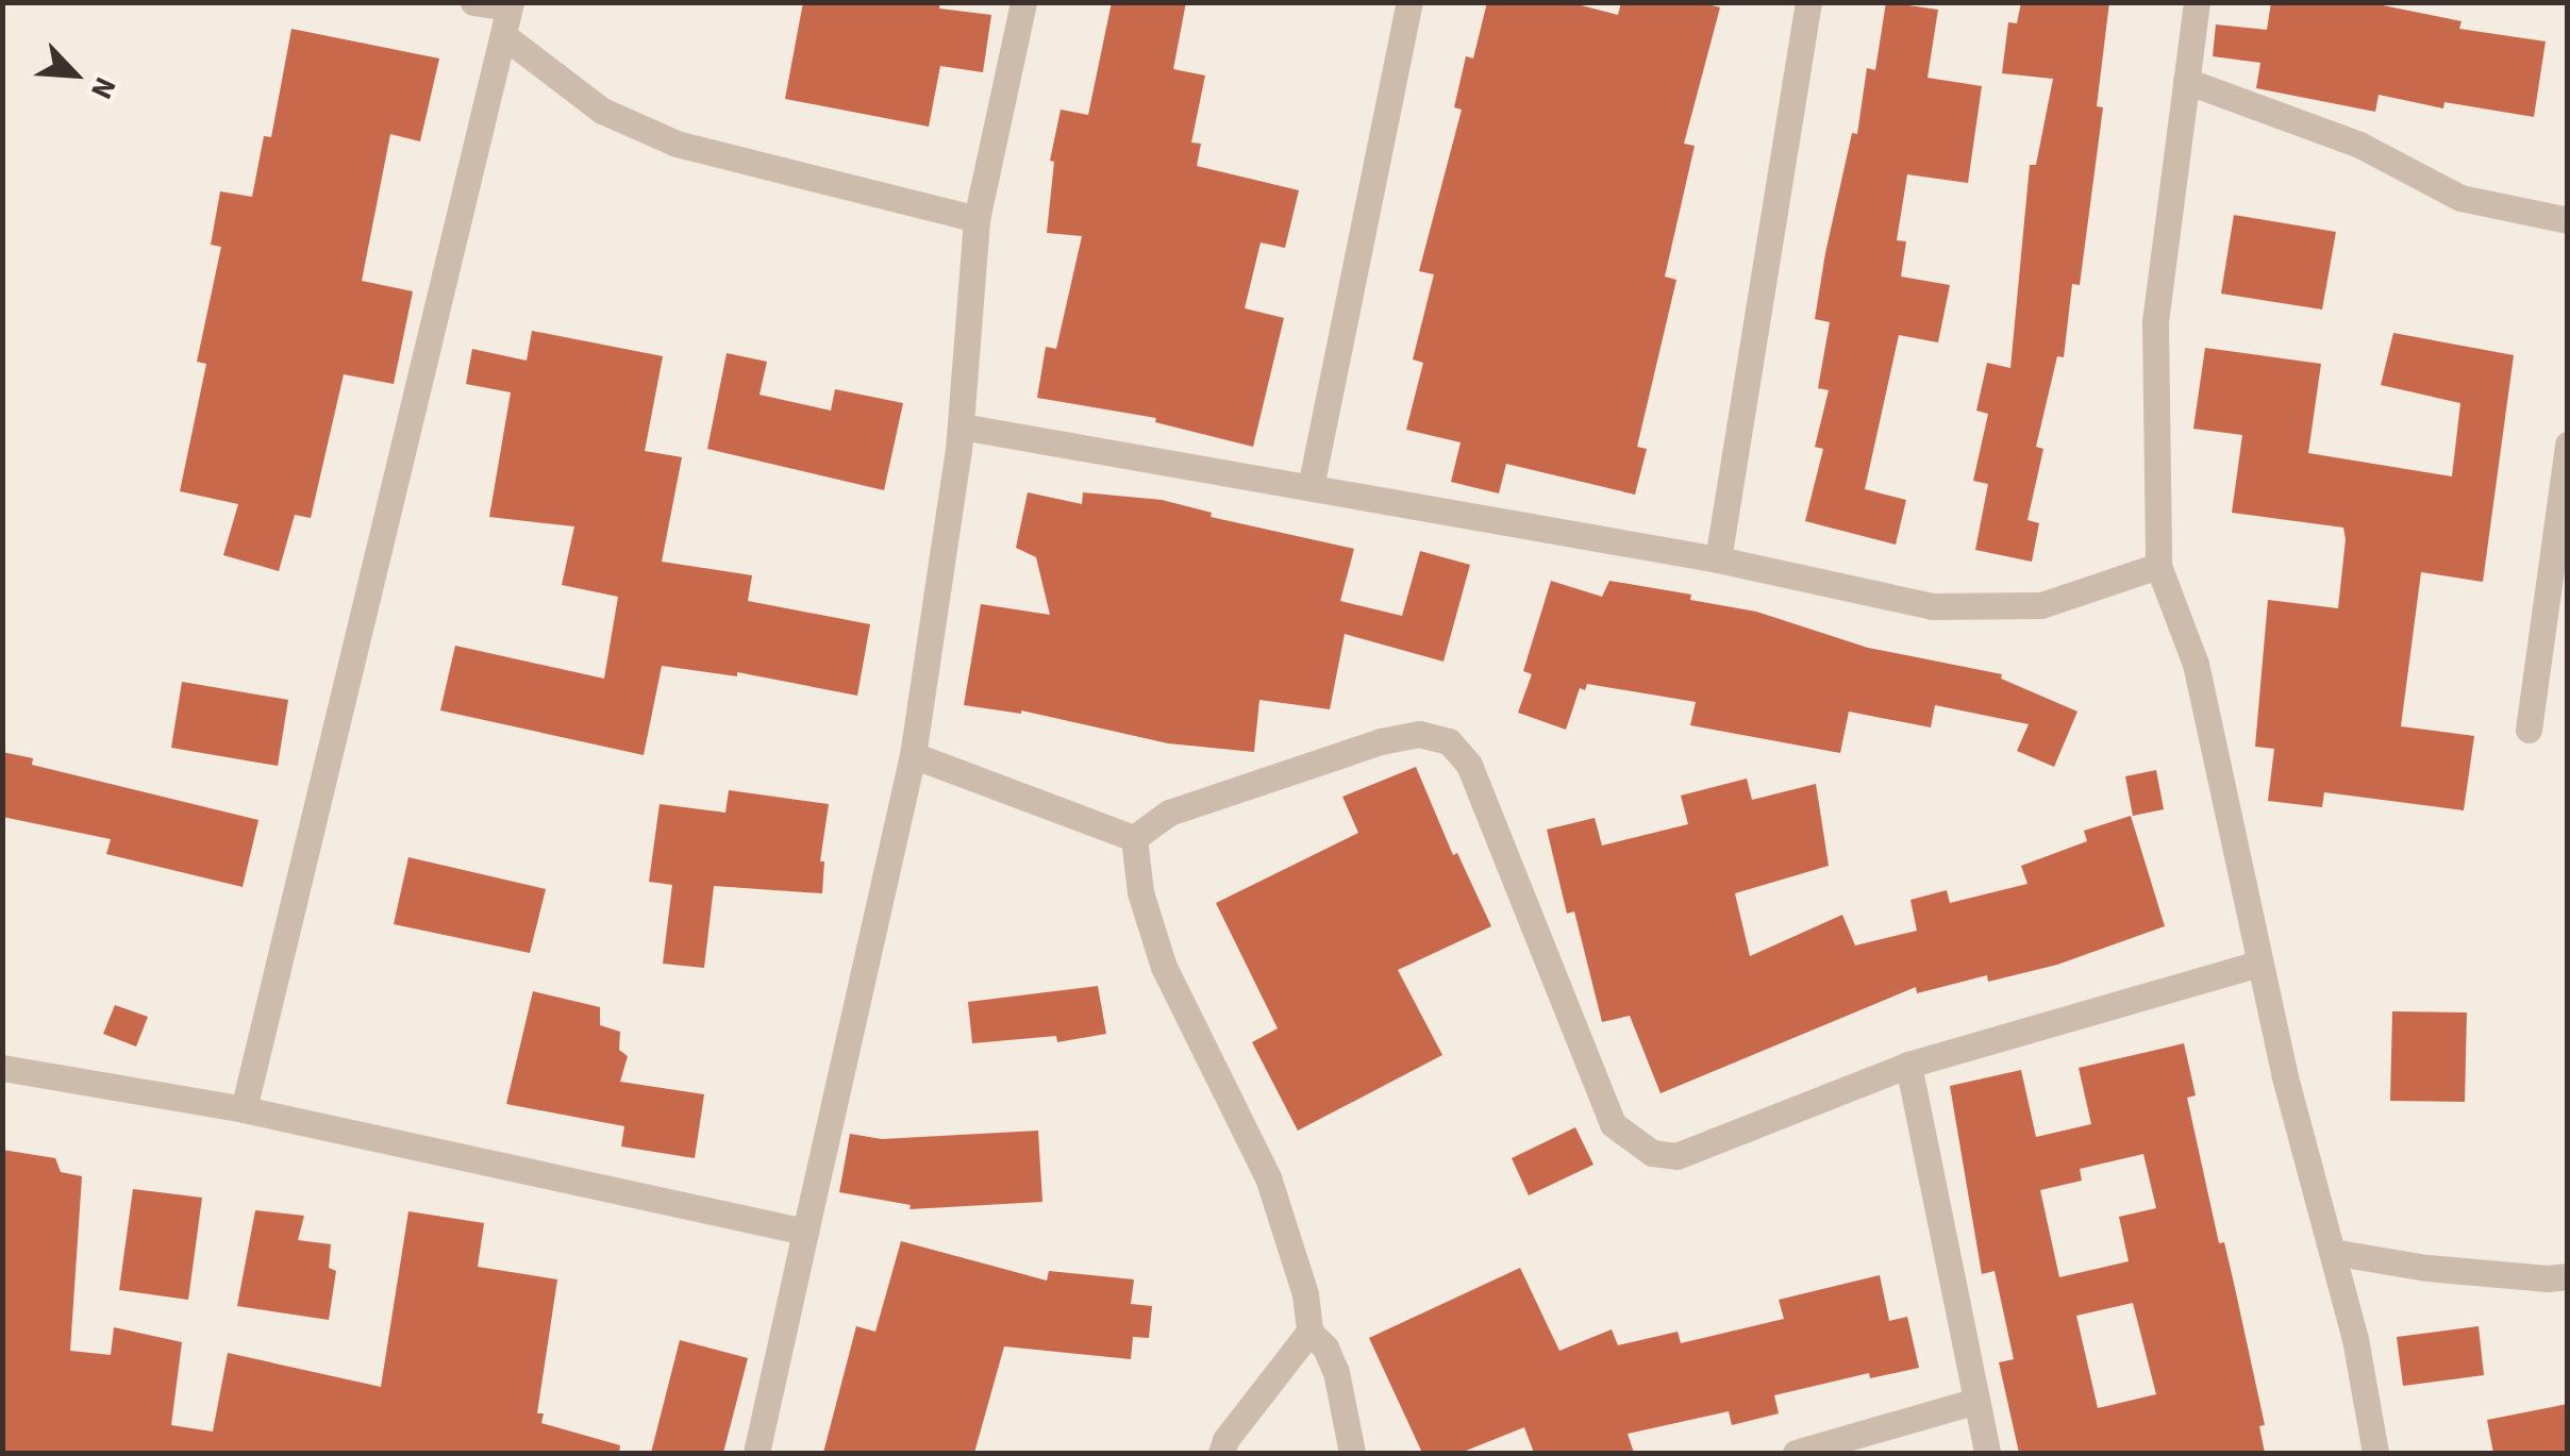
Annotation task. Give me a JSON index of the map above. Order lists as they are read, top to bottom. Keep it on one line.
{"north":"bottom right"}
